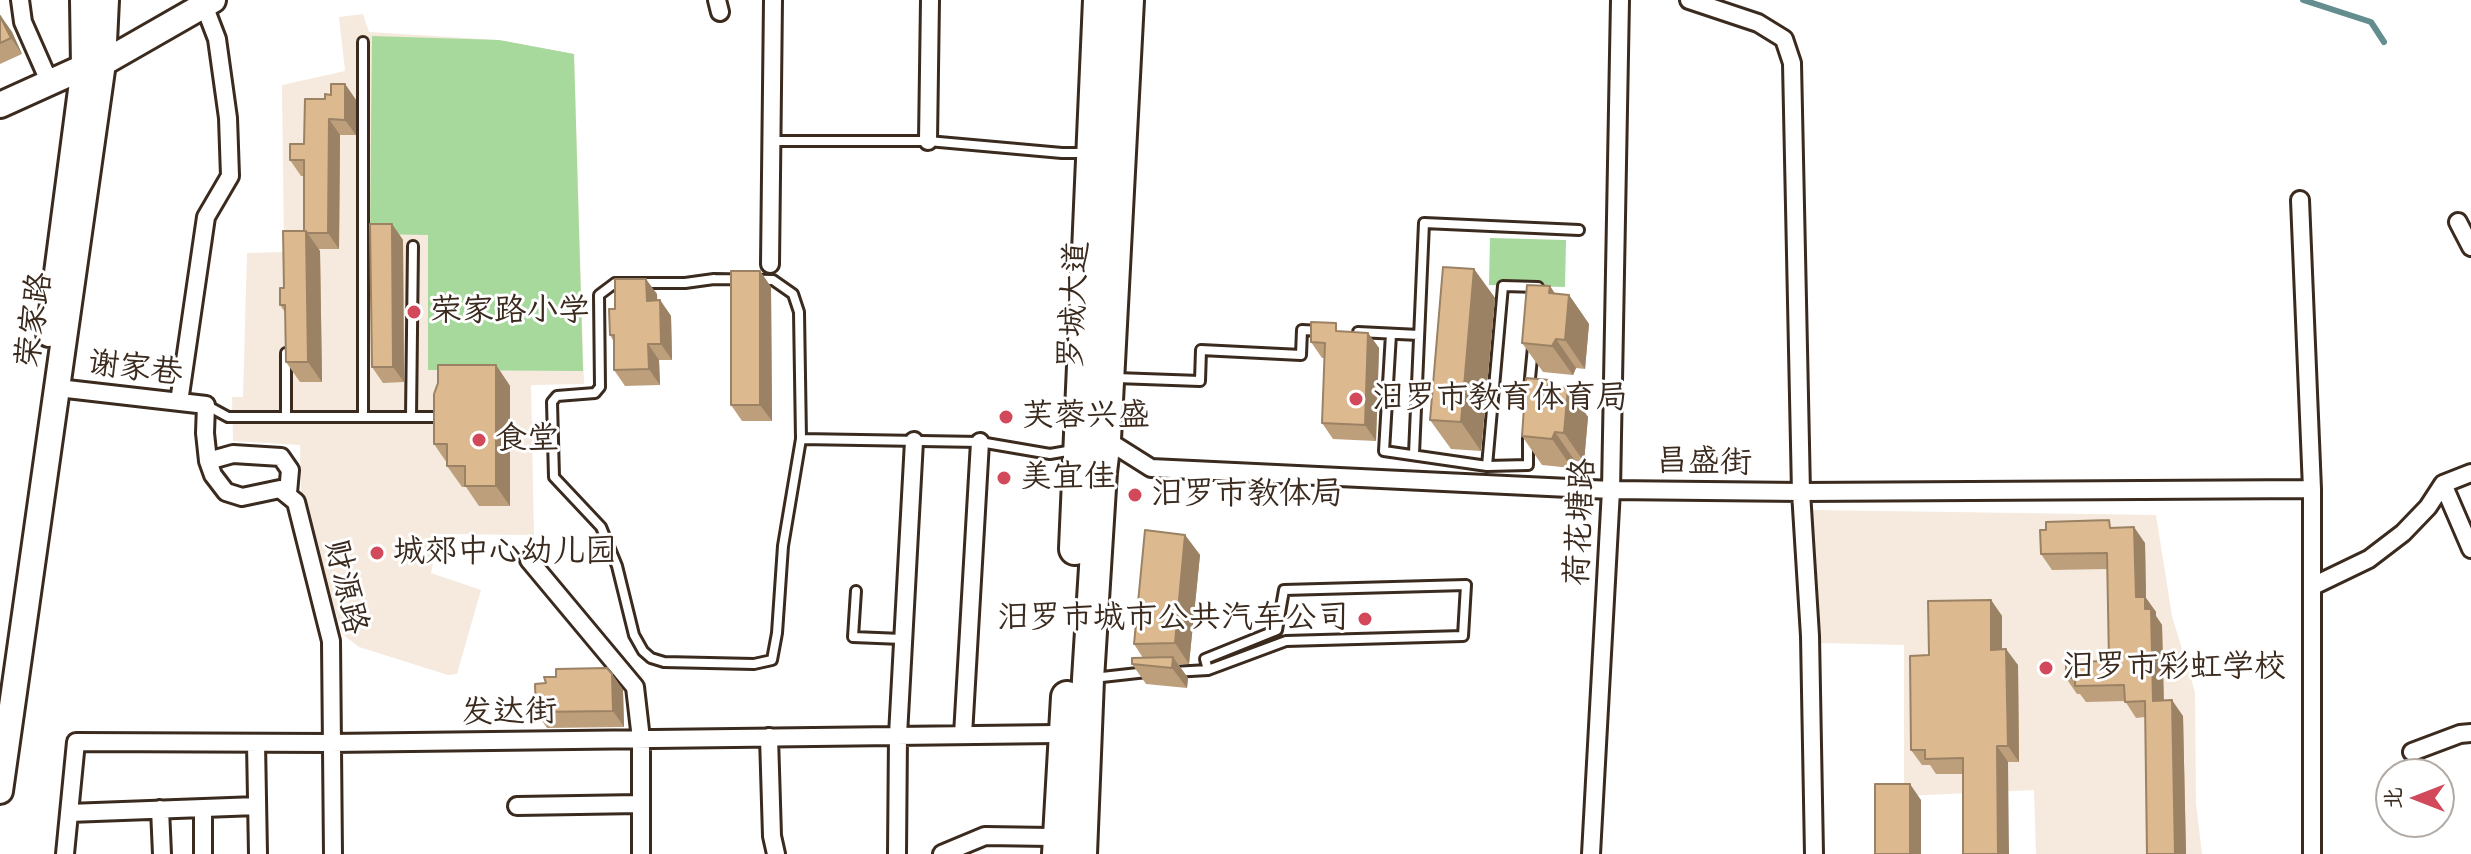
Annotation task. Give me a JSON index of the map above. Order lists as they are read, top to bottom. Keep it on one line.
{"streets":{"highway":["罗城大道"],"street":["荣家路","谢家巷","昌盛街","荷花塘路","财源路","发达街"]},"crossings":[["罗城大道","昌盛街"],["荣家路","谢家巷"],["昌盛街","荷花塘路"],["财源路","发达街"]],"places":["荣家路小学","汨罗市教育体育局","芙蓉兴盛","食堂","美宜佳","汨罗市教体局","城郊中心幼儿园","汨罗市城市公共汽车公司","汨罗市彩虹学校"],"north":"left"}
